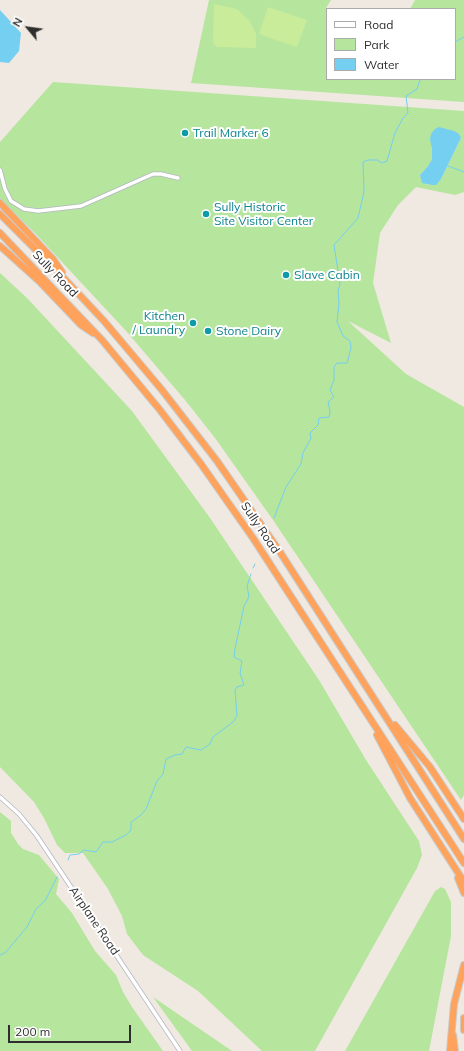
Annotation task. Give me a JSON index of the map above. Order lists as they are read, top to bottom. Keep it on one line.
{"streets":{"highway":["Sully Road"],"street":["Airplane Road"]},"places":["Trail Marker 6","Sully Historic Site Visitor Center","Slave Cabin","Kitchen / Laundry","Stone Dairy"],"legend":["Road","Park","Water"],"scale_bar":"200 m","north":"top left"}
